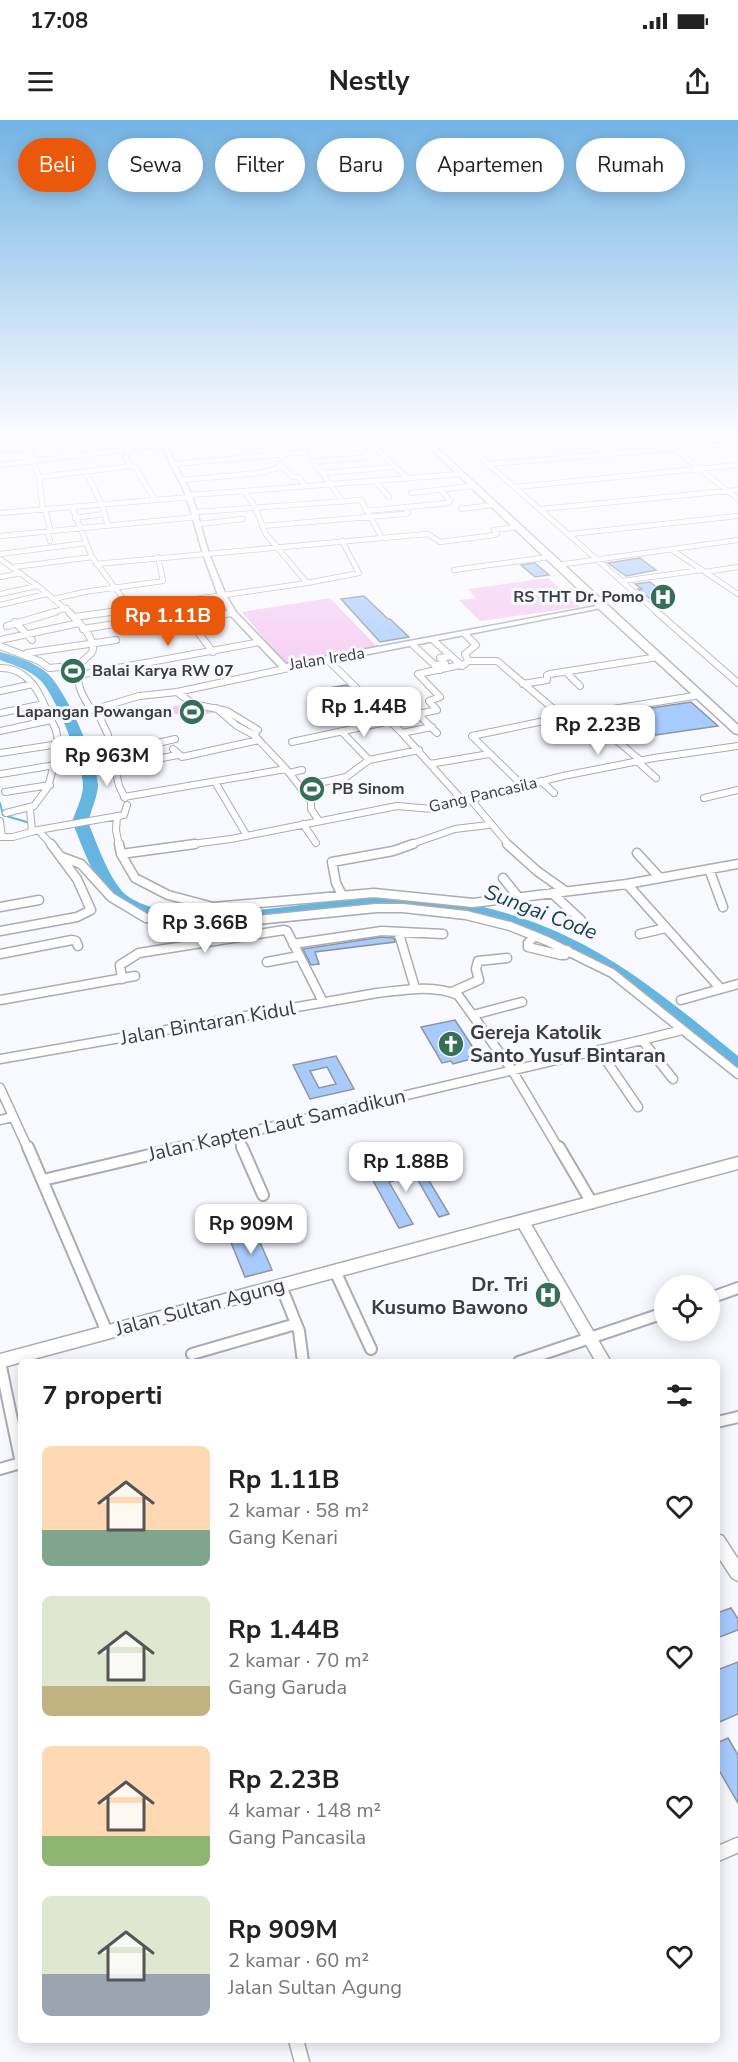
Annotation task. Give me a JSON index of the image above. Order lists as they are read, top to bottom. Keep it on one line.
{"streets":{"main road":["Jalan Sultan Agung"],"street":["Jalan Ireda","Gang Pancasila","Jalan Bintaran Kidul","Jalan Kapten Laut Samadikun"]},"water":["Sungai Code"],"places":{"hospital":["RS THT Dr. Pomo","Dr. Tri Kusumo Bawono"],"sports":["Balai Karya RW 07","Lapangan Powangan","PB Sinom"],"church":["Gereja Katolik Santo Yusuf Bintaran"]},"page":{"status":"17:08","header":"Nestly","chip":["Beli","Sewa","Filter","Baru","Apartemen","Rumah"],"price":["Rp 1.11B","Rp 1.44B","Rp 2.23B","Rp 963M","Rp 3.66B","Rp 1.88B","Rp 909M"],"heading":"7 properti","list":[{"name":"Rp 1.11B","note":"2 kamar · 58 m² · Gang Kenari"},{"name":"Rp 1.44B","note":"2 kamar · 70 m² · Gang Garuda"},{"name":"Rp 2.23B","note":"4 kamar · 148 m² · Gang Pancasila"},{"name":"Rp 909M","note":"2 kamar · 60 m² · Jalan Sultan Agung"}]}}
